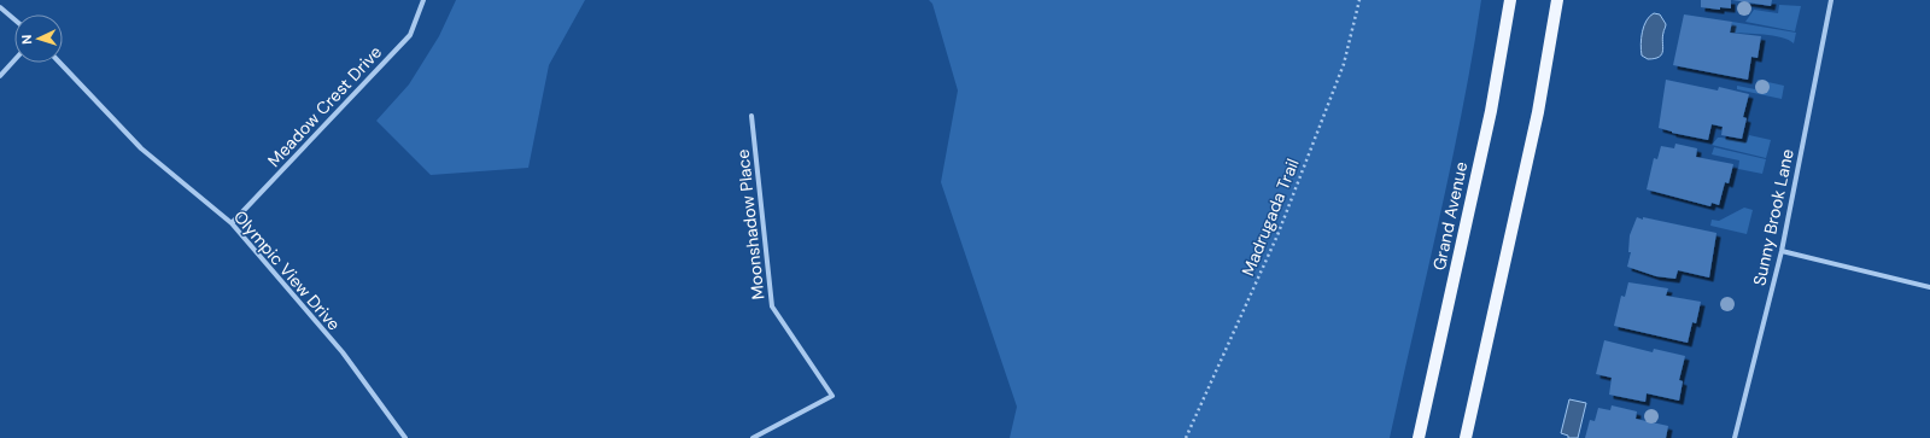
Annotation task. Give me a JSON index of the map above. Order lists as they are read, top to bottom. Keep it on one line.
{"streets":{"main road":["Grand Avenue"],"street":["Meadow Crest Drive","Sunny Brook Lane","Moonshadow Place","Olympic View Drive"],"path":["Madrugada Trail"]},"crossings":[["Meadow Crest Drive","Olympic View Drive"]],"north":"left"}
